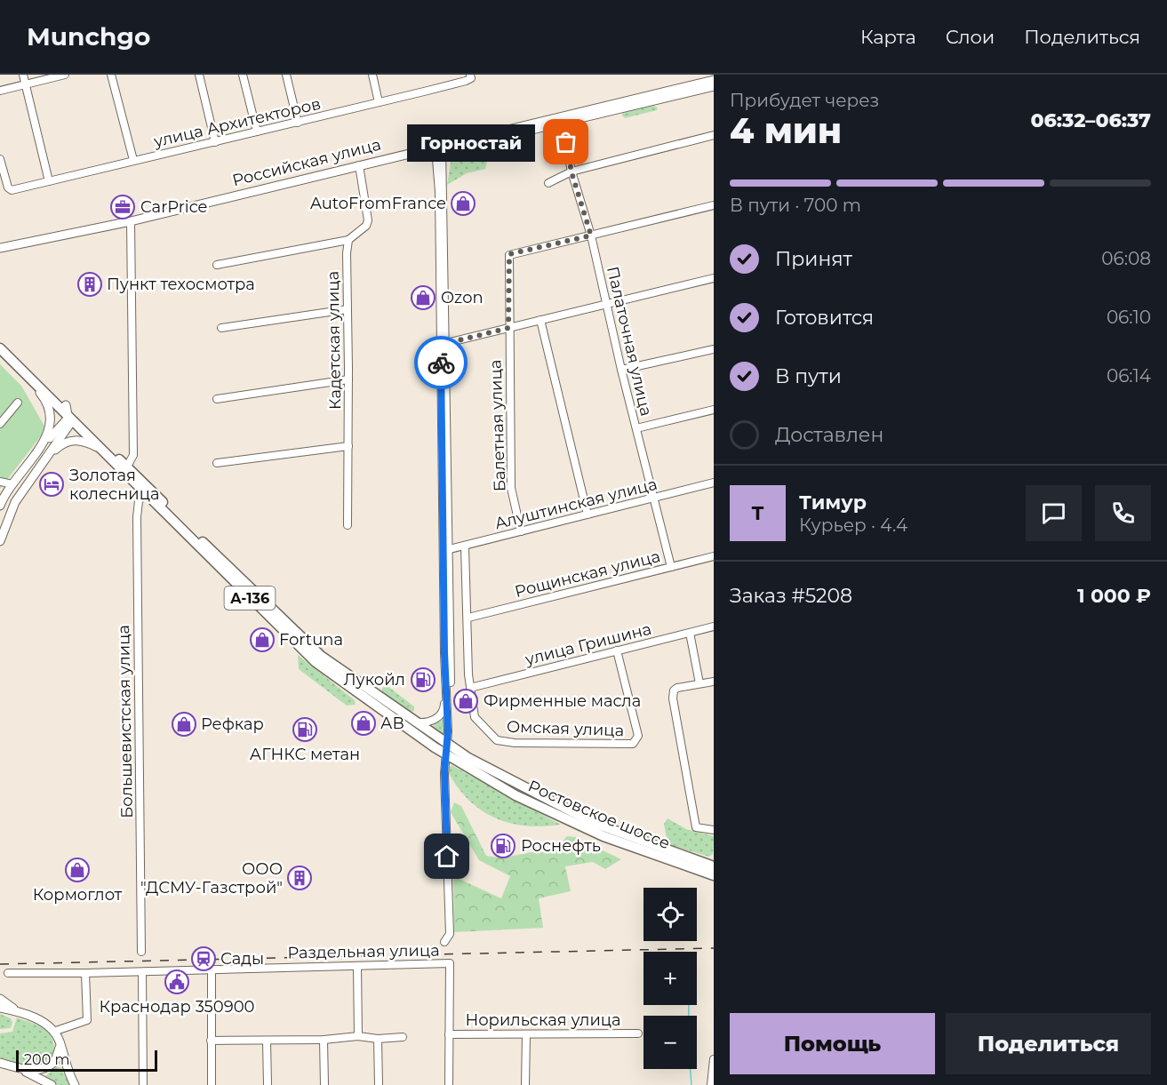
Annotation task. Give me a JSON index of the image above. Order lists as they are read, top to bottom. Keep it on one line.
{"streets":{"highway":["А-136","Ростовское шоссе"],"main road":["Российская улица"],"street":["улица Архитекторов","Кадетская улица","Палаточная улица","Балетная улица","Алуштинская улица","Рощинская улица","улица Гришина","Большевистская улица","Омская улица","Раздельная улица","Норильская улица"]},"crossings":[["Российская улица","Палаточная улица"],["Палаточная улица","Балетная улица"],["Палаточная улица","Алуштинская улица"],["Палаточная улица","Рощинская улица"],["Балетная улица","Алуштинская улица"],["А-136","Ростовское шоссе"],["улица Гришина","Омская улица"],["Большевистская улица","Ростовское шоссе"],["Раздельная улица","Норильская улица"]],"places":{"other":["Горностай"],"shop":["AutoFromFrance","Ozon","Fortuna","Фирменные масла","АВ","Рефкар","Кормоглот"],"office":["CarPrice"],"building":["Пункт техосмотра","ООО \"ДСМУ-Газстрой\""],"hotel":["Золотая колесница"],"fuel station":["Лукойл","АГНКС метан","Роснефть"],"station":["Сады"],"public building":["Краснодар 350900"]},"scale_bar":"200 m","page":{"header":"Munchgo","nav":["Карта","Слои","Поделиться"],"heading":["4 мин","Прибудет через","06:32–06:37"],"panel":["Тимур","Курьер · 4.4","Заказ #5208","1 000 ₽"],"bubble":"Горностай","bar":"В пути · 700 m","list":[["Принят","06:08"],["Готовится","06:10"],["В пути","06:14"],"Доставлен"],"round":"Т","map_buttons":["+","−"],"buttons":["Помощь","Поделиться"],"scale":"200 m"}}
